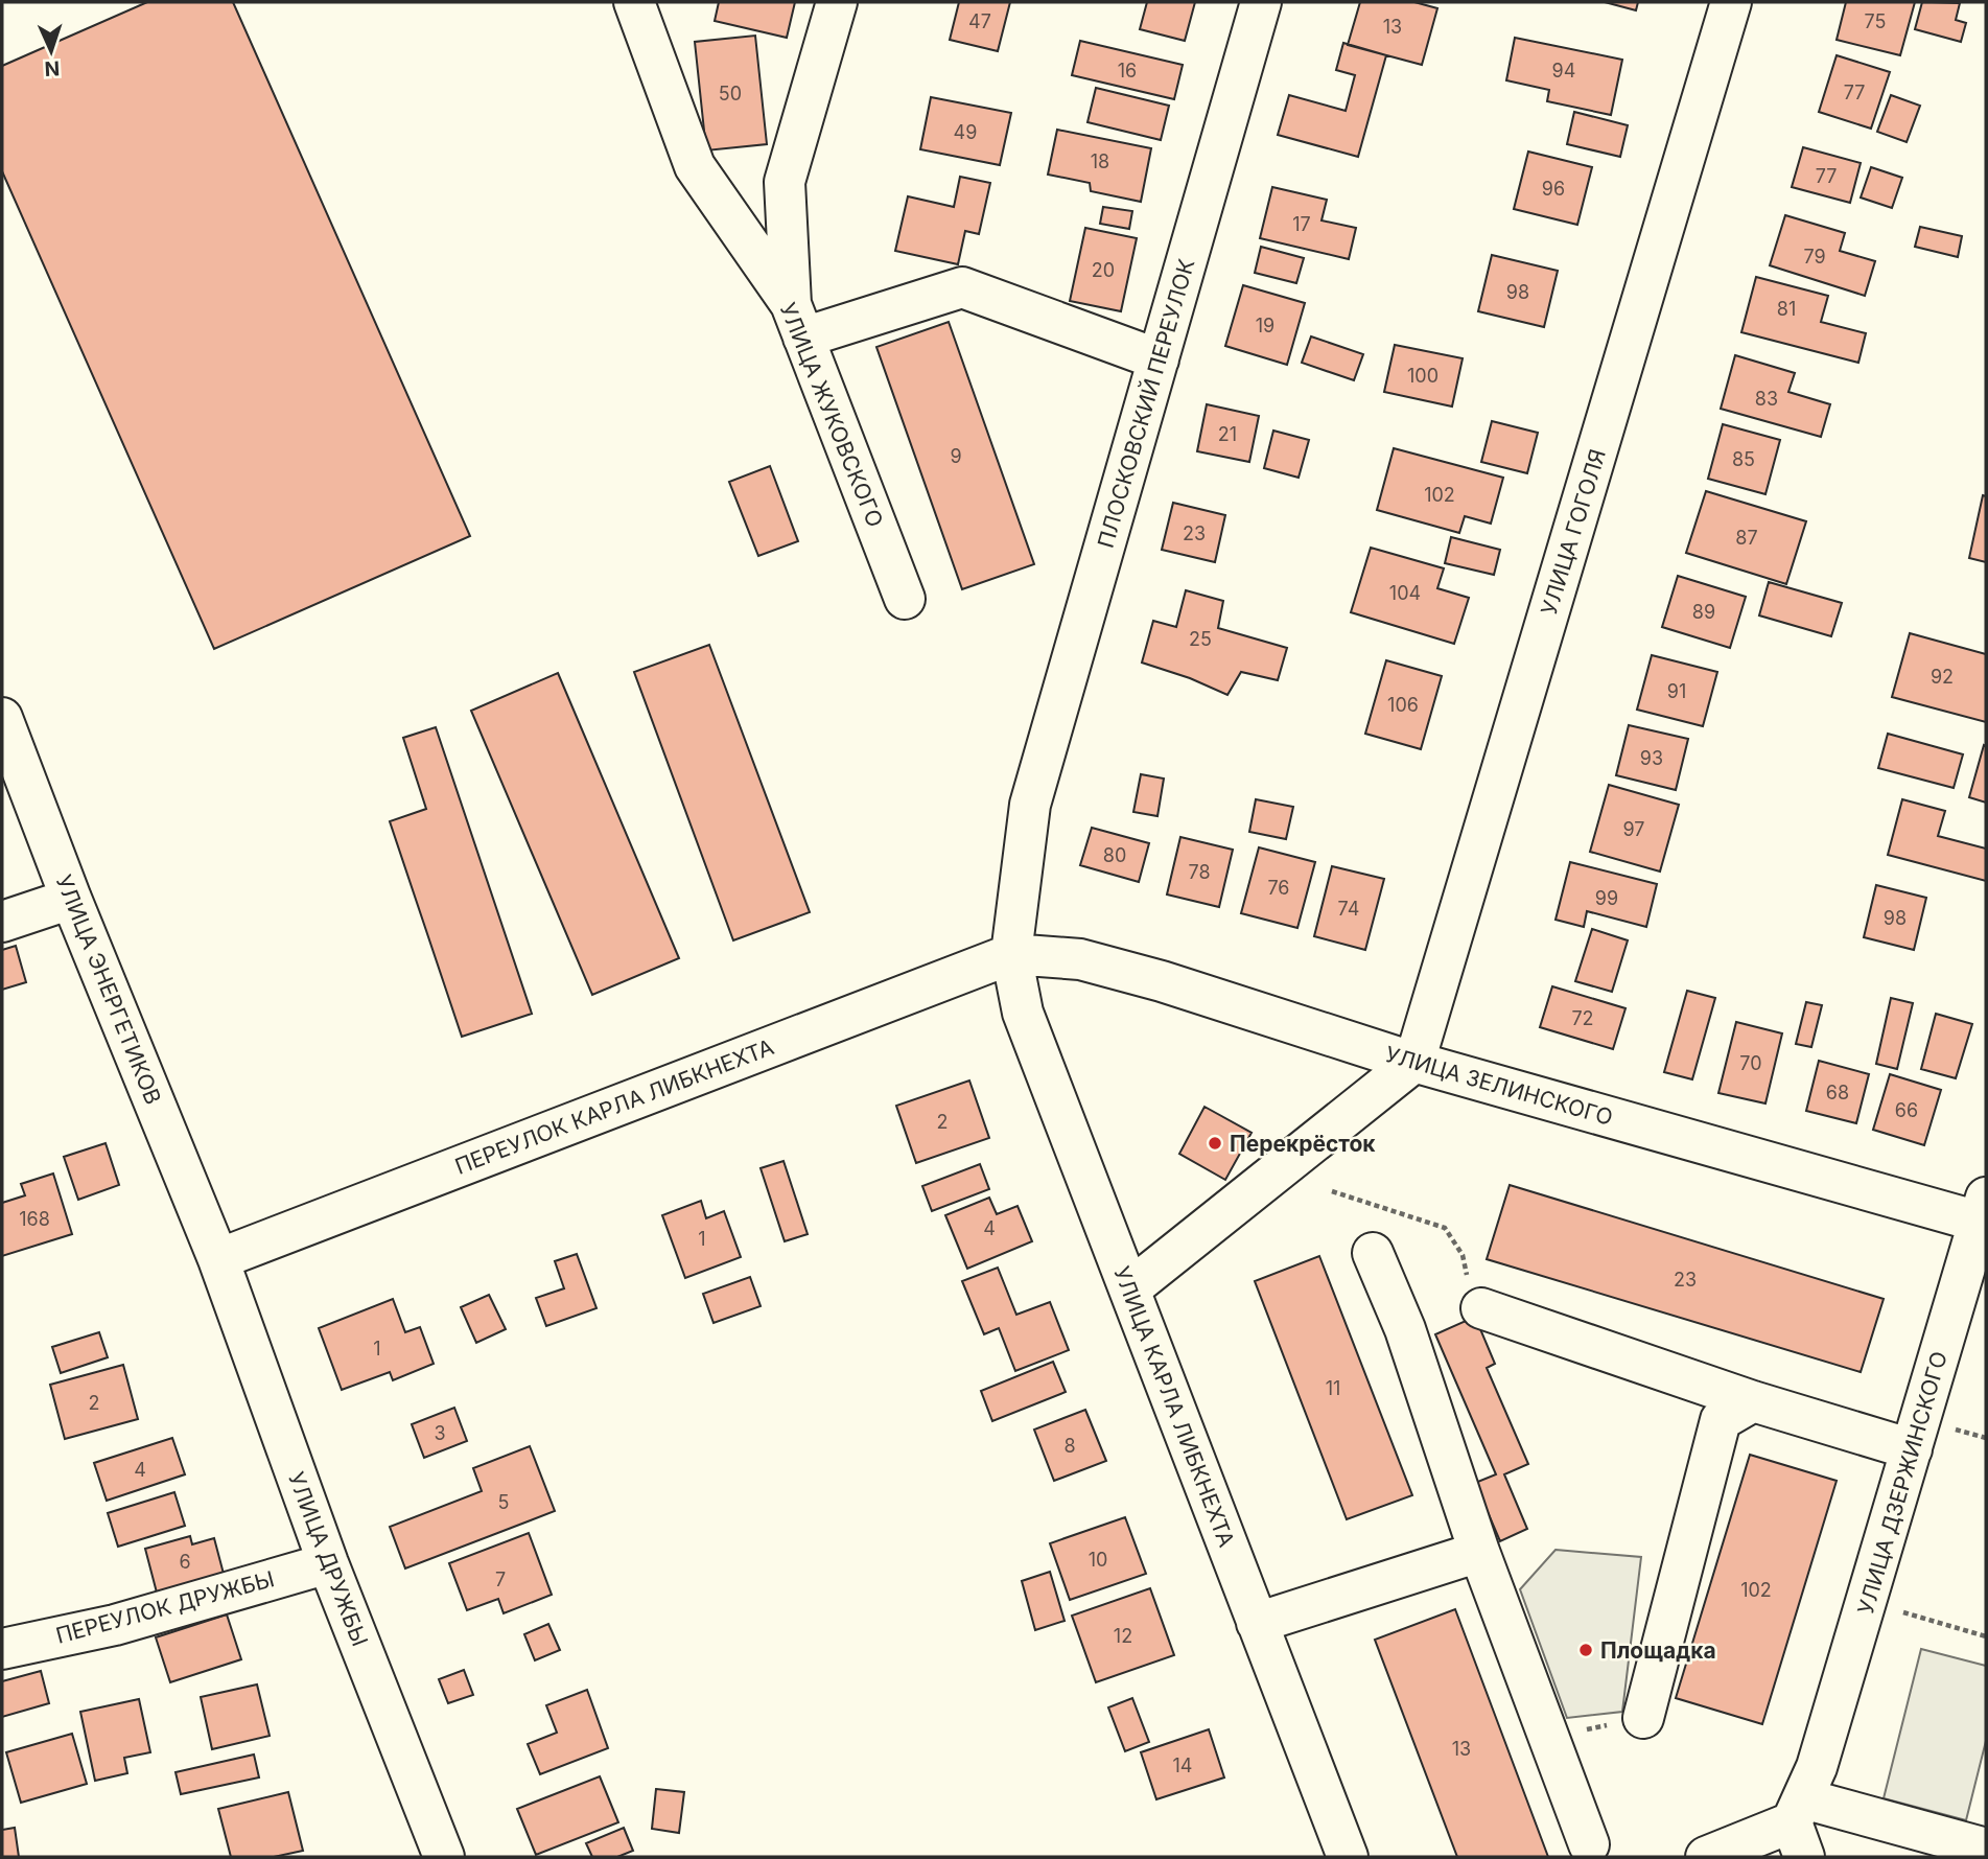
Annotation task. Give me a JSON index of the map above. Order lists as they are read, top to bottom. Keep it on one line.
{"streets":{"street":["ПЛОСКОВСКИЙ ПЕРЕУЛОК","УЛИЦА ЖУКОВСКОГО","УЛИЦА ГОГОЛЯ","УЛИЦА ЭНЕРГЕТИКОВ","УЛИЦА ЗЕЛИНСКОГО","ПЕРЕУЛОК КАРЛА ЛИБКНЕХТА","УЛИЦА КАРЛА ЛИБКНЕХТА","УЛИЦА ДЗЕРЖИНСКОГО","УЛИЦА ДРУЖБЫ","ПЕРЕУЛОК ДРУЖБЫ"]},"crossings":[["ПЛОСКОВСКИЙ ПЕРЕУЛОК","УЛИЦА ЗЕЛИНСКОГО"],["ПЛОСКОВСКИЙ ПЕРЕУЛОК","ПЕРЕУЛОК КАРЛА ЛИБКНЕХТА"],["ПЛОСКОВСКИЙ ПЕРЕУЛОК","УЛИЦА КАРЛА ЛИБКНЕХТА"],["УЛИЦА ГОГОЛЯ","УЛИЦА ЗЕЛИНСКОГО"],["УЛИЦА ЭНЕРГЕТИКОВ","ПЕРЕУЛОК КАРЛА ЛИБКНЕХТА"],["УЛИЦА ЭНЕРГЕТИКОВ","УЛИЦА ДРУЖБЫ"],["УЛИЦА ЗЕЛИНСКОГО","ПЕРЕУЛОК КАРЛА ЛИБКНЕХТА"],["УЛИЦА ЗЕЛИНСКОГО","УЛИЦА КАРЛА ЛИБКНЕХТА"],["УЛИЦА ЗЕЛИНСКОГО","УЛИЦА ДЗЕРЖИНСКОГО"],["ПЕРЕУЛОК КАРЛА ЛИБКНЕХТА","УЛИЦА КАРЛА ЛИБКНЕХТА"],["ПЕРЕУЛОК КАРЛА ЛИБКНЕХТА","УЛИЦА ДРУЖБЫ"],["УЛИЦА ДРУЖБЫ","ПЕРЕУЛОК ДРУЖБЫ"]],"places":["Перекрёсток","Площадка"],"house_numbers":["47","75","13","16","94","77","50","49","18","77","96","17","79","20","98","81","19","100","83","21","9","85","102","23","87","104","89","25","92","91","106","93","97","80","78","76","99","74","98","72","70","68","66","2","168","4","1","23","1","11","2","3","8","4","5","10","6","7","102","12","13","14"],"north":"bottom"}
